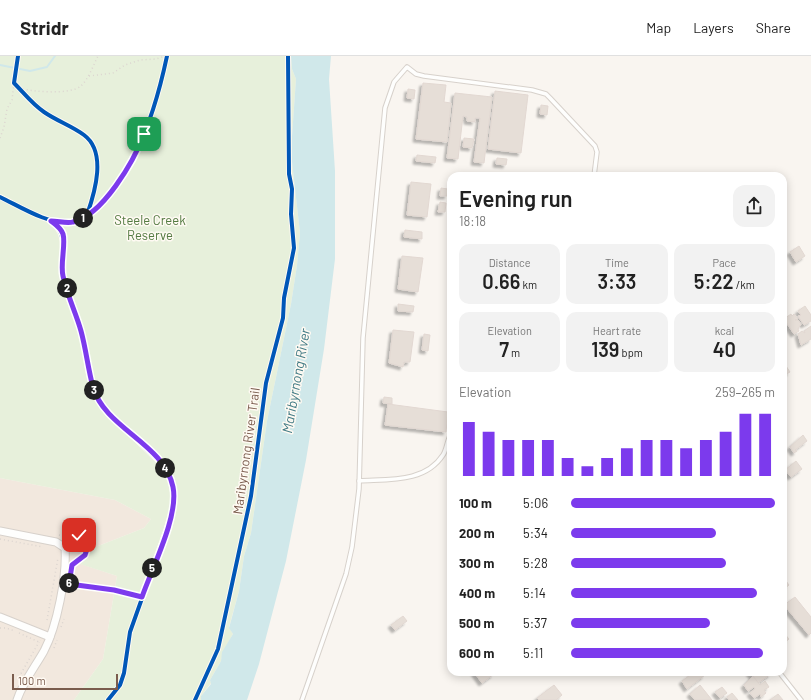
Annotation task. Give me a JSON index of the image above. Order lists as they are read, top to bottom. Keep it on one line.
{"streets":{"cycle path":["Maribyrnong River Trail"]},"water":["Maribyrnong River"],"parks":["Steele Creek Reserve"],"scale_bar":"100 m","page":{"header":"Stridr","nav":["Map","Layers","Share"],"heading":["Evening run","18:18"],"pins":["1","2","3","4","5","6"],"stats":[["Distance","0.66 km"],["Time","3:33"],["Pace","5:22 /km"],["Elevation","7 m"],["Heart rate","139 bpm"],["kcal","40"]],"chart":["Elevation","259–265 m"],"list":[{"name":"100 m","note":"5:06"},{"name":"200 m","note":"5:34"},{"name":"300 m","note":"5:28"},{"name":"400 m","note":"5:14"},{"name":"500 m","note":"5:37"},{"name":"600 m","note":"5:11"}],"scale":"100 m"}}
